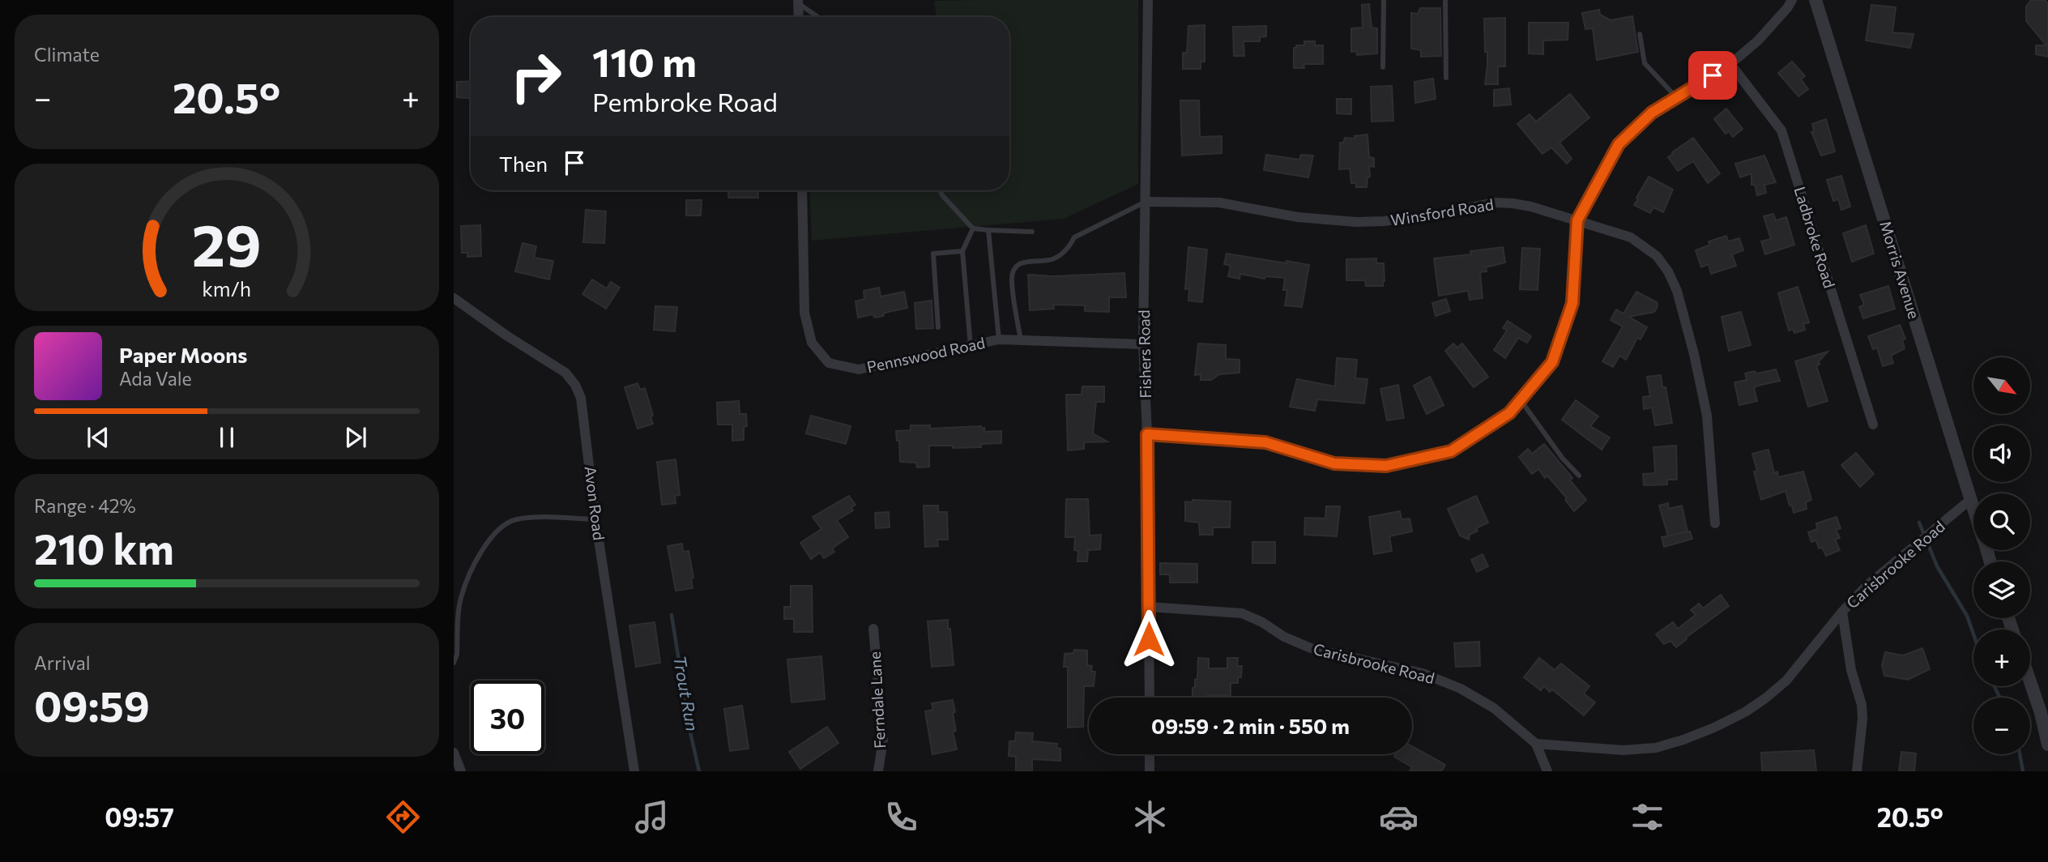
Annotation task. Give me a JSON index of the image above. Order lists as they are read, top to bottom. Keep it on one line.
{"streets":{"street":["Winsford Road","Ladbroke Road","Morris Avenue","Fishers Road","Pennswood Road","Avon Road","Carisbrooke Road","Ferndale Lane"]},"crossings":[["Winsford Road","Fishers Road"],["Morris Avenue","Carisbrooke Road"],["Fishers Road","Pennswood Road"],["Fishers Road","Carisbrooke Road"]],"water":["Trout Run"],"north":"bottom right","page":{"tile":["Climate",["Range · 42%","210 km"],["Arrival","09:59"]],"turn":["110 m","Pembroke Road"],"heat":["−","20.5°","+"],"then":"Then","song":["Paper Moons","Ada Vale"],"map_buttons":["+","−"],"limit":"30","trip":"09:59 · 2 min · 550 m","tabs":["09:57","20.5°"],"gauge":["29","km/h"]}}
